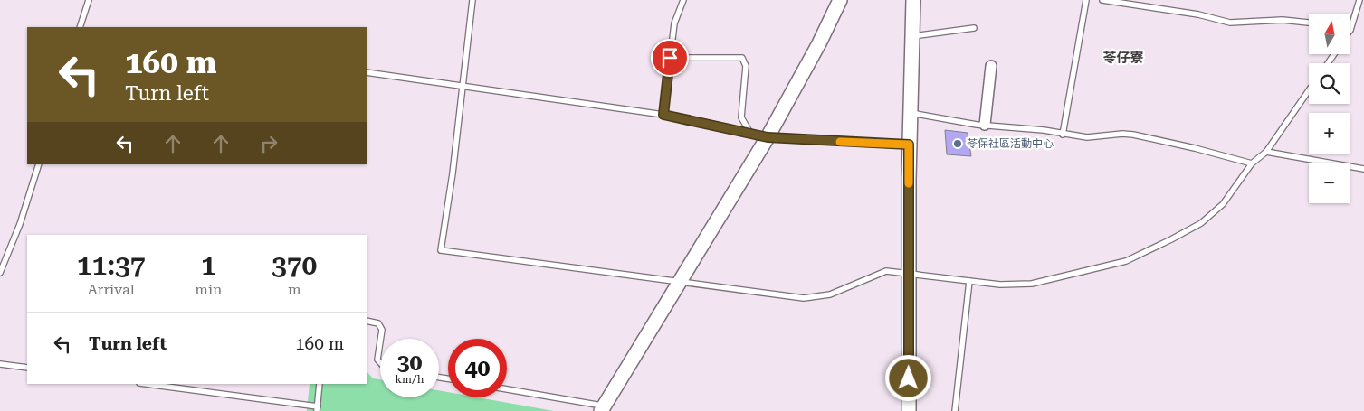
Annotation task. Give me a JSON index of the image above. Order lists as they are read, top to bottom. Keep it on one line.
{"districts":["苓仔寮"],"places":["苓保社區活動中心"],"north":"top","page":{"map_buttons":["+","−"],"turn":["160 m","Turn left"],"eta":["11:37","Arrival","1","min","370","m"],"list":[{"name":"Turn left","value":"160 m"}],"speed":"30 km/h","limit":"40"}}
